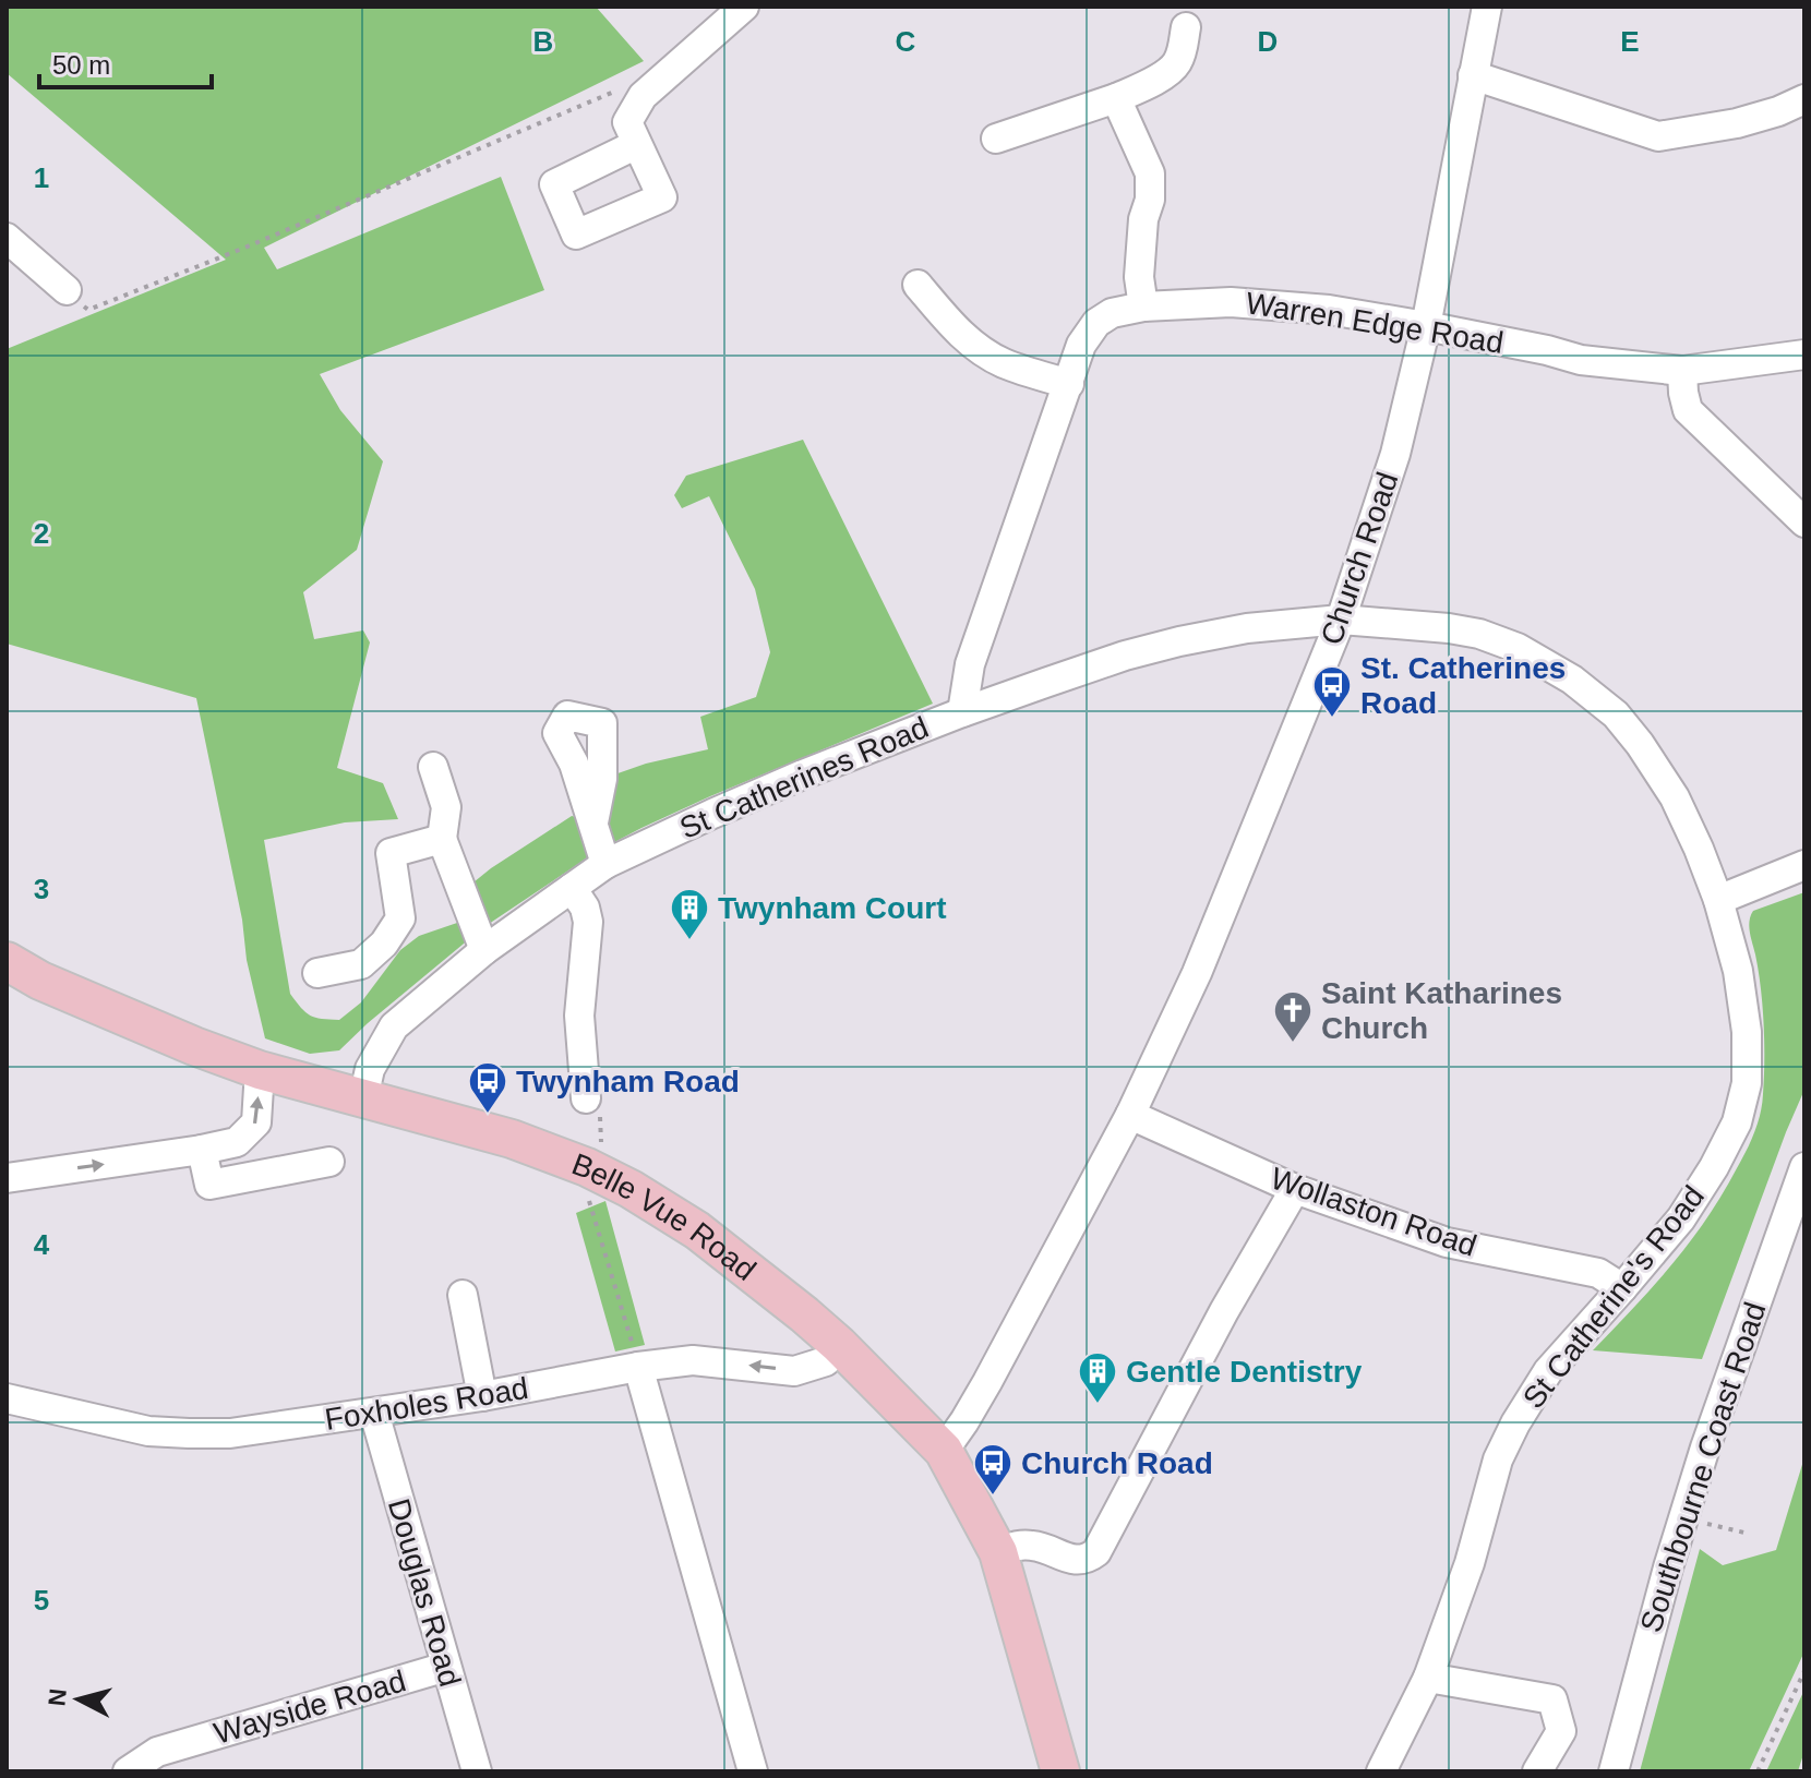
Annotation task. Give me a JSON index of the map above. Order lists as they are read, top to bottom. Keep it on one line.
{"streets":{"main road":["Belle Vue Road"],"street":["Warren Edge Road","Church Road","St Catherines Road","Wollaston Road","St Catherine's Road","Foxholes Road","Southbourne Coast Road","Douglas Road","Wayside Road"]},"crossings":[["Warren Edge Road","Church Road"],["Warren Edge Road","St Catherines Road"],["Church Road","St Catherines Road"],["Church Road","Wollaston Road"],["Church Road","Belle Vue Road"],["Church Road","St Catherine's Road"],["St Catherines Road","Belle Vue Road"],["St Catherines Road","St Catherine's Road"],["Wollaston Road","St Catherine's Road"],["Belle Vue Road","Foxholes Road"],["Foxholes Road","Douglas Road"],["Douglas Road","Wayside Road"]],"places":{"bus stop":["St. Catherines Road","Twynham Road","Church Road"],"building":["Twynham Court","Gentle Dentistry"],"church":["Saint Katharines Church"]},"scale_bar":"50 m","north":"left","grid":{"columns":["B","C","D","E"],"rows":["1","2","3","4","5"]}}
